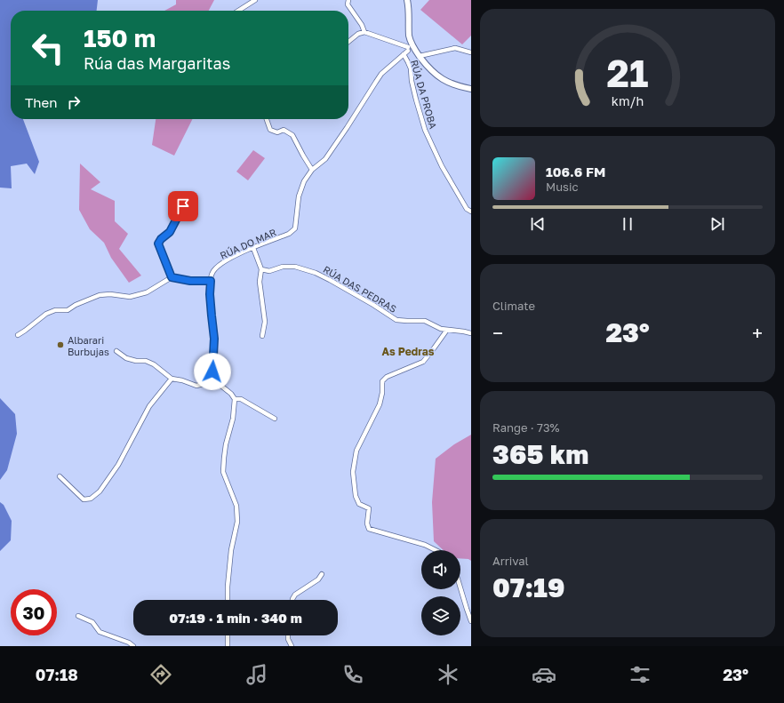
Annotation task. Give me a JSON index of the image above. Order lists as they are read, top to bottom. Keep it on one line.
{"streets":{"street":["RÚA DA PROBA","RÚA DO MAR","RÚA DAS PEDRAS"]},"crossings":[["RÚA DA PROBA","RÚA DO MAR"]],"districts":["As Pedras"],"places":["Albarari Burbujas"],"page":{"turn":["150 m","Rúa das Margaritas"],"then":"Then","song":["106.6 FM","Music"],"tile":["Climate",["Range · 73%","365 km"],["Arrival","07:19"]],"heat":["−","23°","+"],"limit":"30","trip":"07:19 · 1 min · 340 m","tabs":["07:18","23°"],"gauge":["21","km/h"]}}
